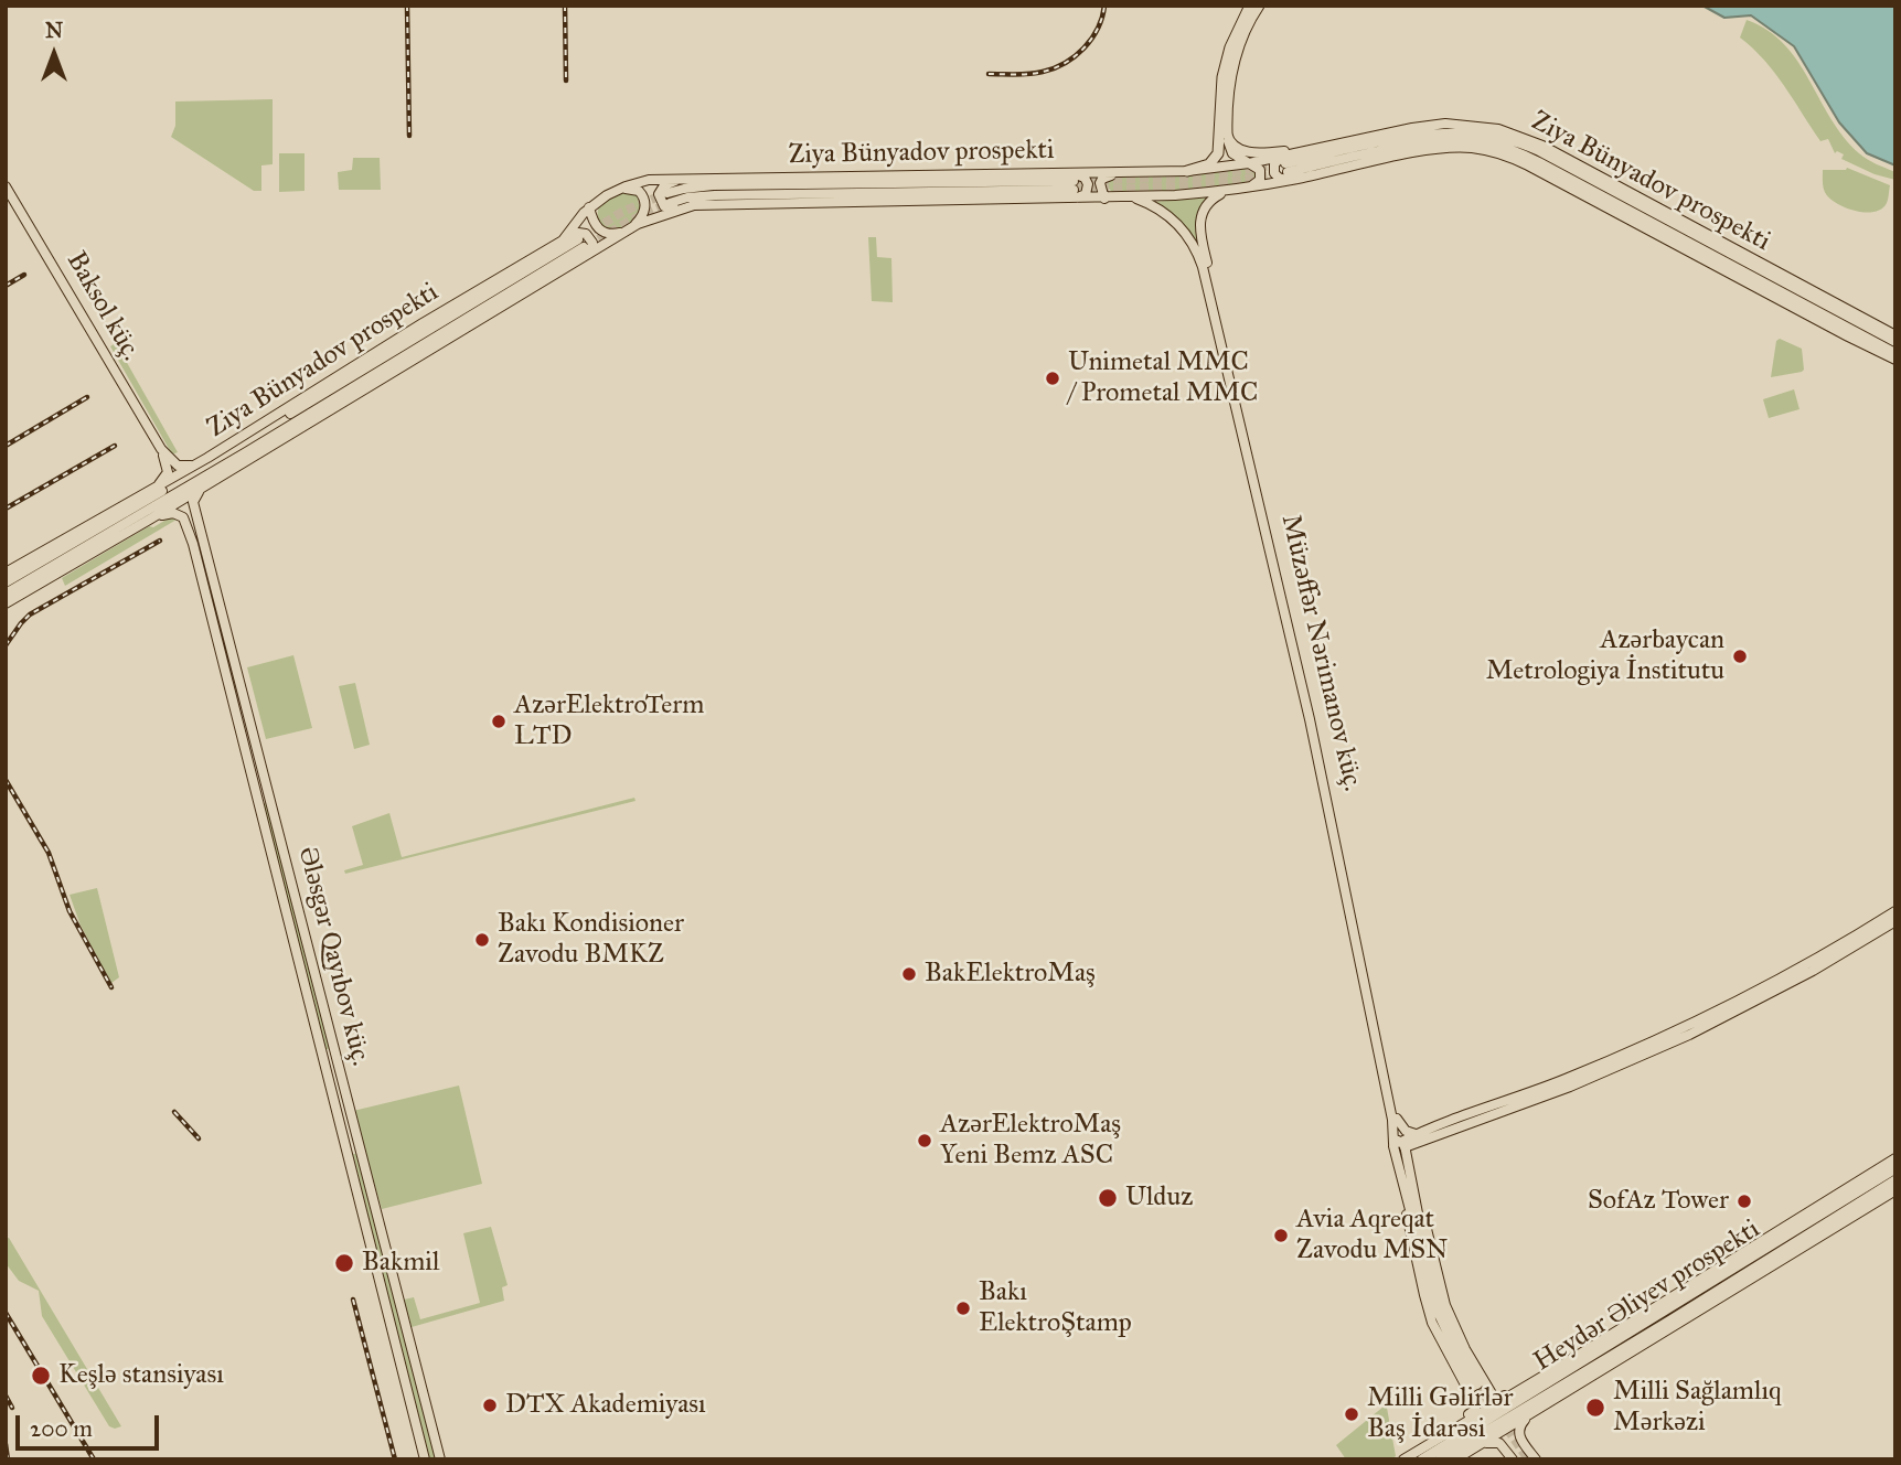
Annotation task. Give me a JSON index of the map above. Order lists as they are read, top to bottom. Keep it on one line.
{"streets":{"highway":["Heydər Əliyev prospekti"],"main road":["Ziya Bünyadov prospekti","Baksol küç.","Müzəffər Nərimanov küç.","Ələsgər Qayıbov küç."]},"crossings":[["Ziya Bünyadov prospekti","Müzəffər Nərimanov küç."],["Ziya Bünyadov prospekti","Ələsgər Qayıbov küç."]],"places":["Unimetal MMC / Prometal MMC","Azərbaycan Metrologiya İnstitutu","AzərElektroTerm LTD","Bakı Kondisioner Zavodu BMKZ","BakElektroMaş","AzərElektroMaş Yeni Bemz ASC","Ulduz","SofAz Tower","Avia Aqreqat Zavodu MSN","Bakmil","Bakı ElektroŞtamp","Keşlə stansiyası","DTX Akademiyası","Milli Sağlamlıq Mərkəzi","Milli Gəlirlər Baş İdarəsi"],"scale_bar":"200 m","north":"top"}
